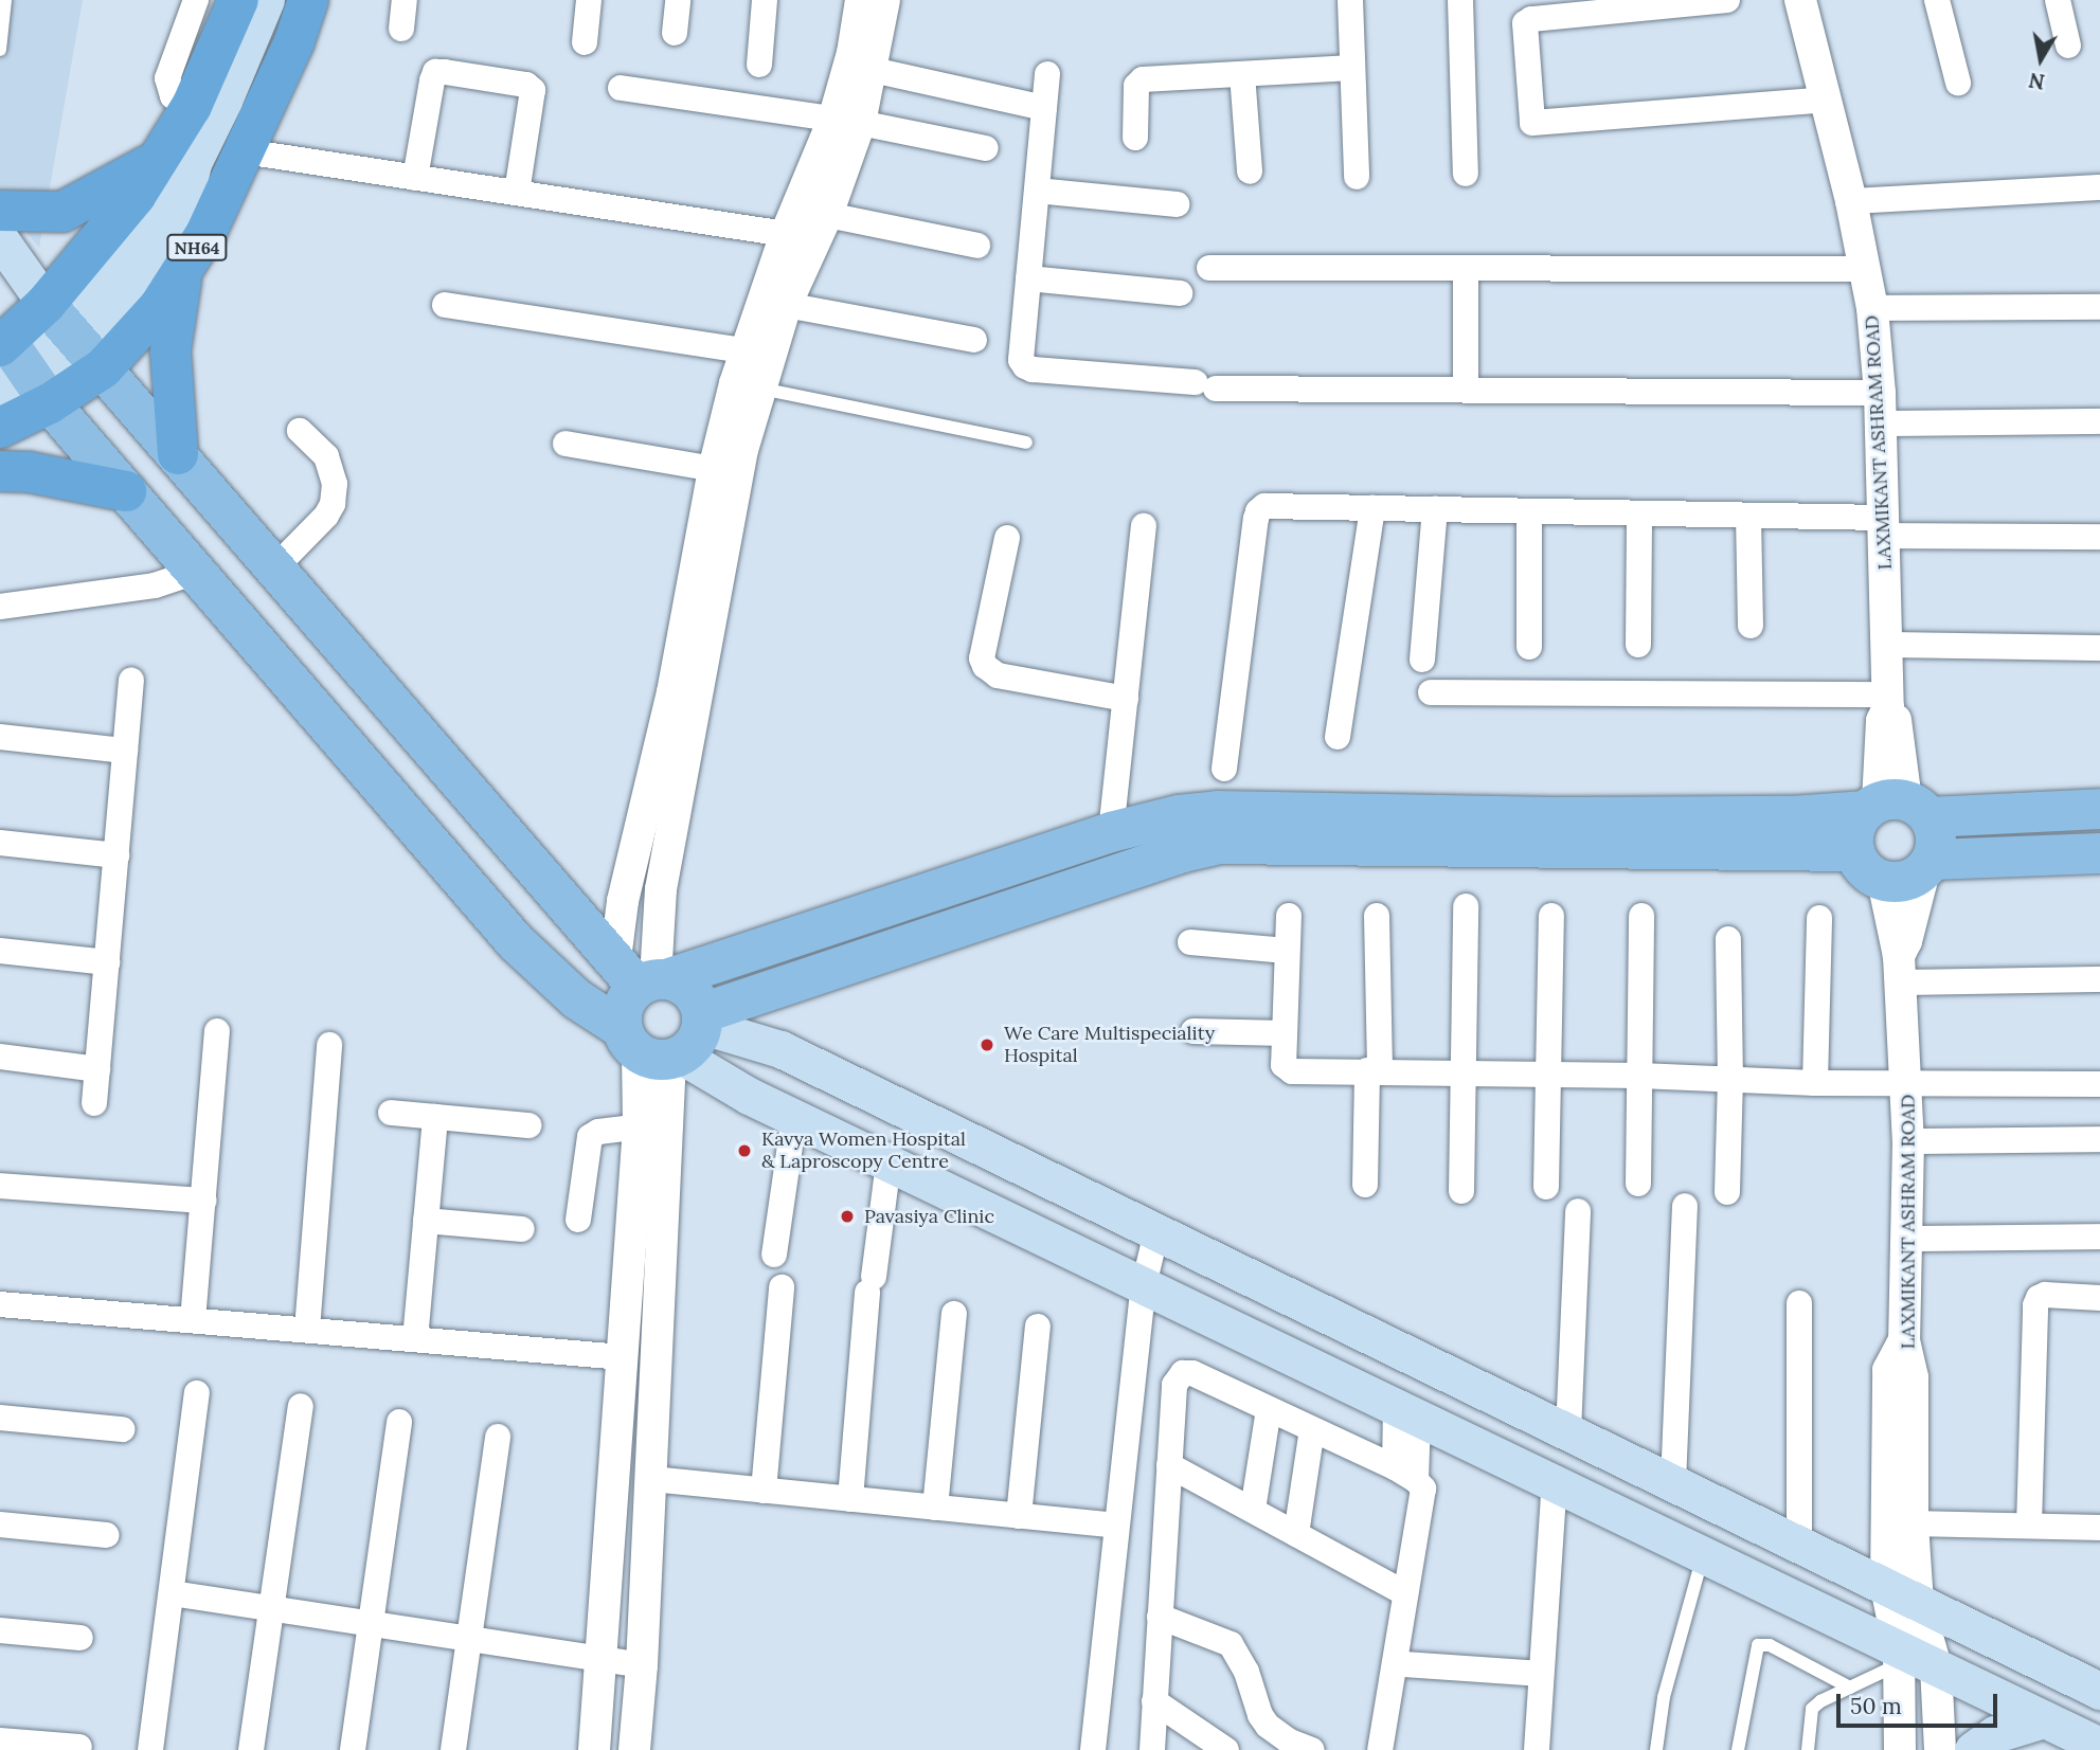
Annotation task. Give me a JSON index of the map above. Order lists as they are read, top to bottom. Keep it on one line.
{"streets":{"highway":["NH64"],"street":["LAXMIKANT ASHRAM ROAD"]},"places":["We Care Multispeciality Hospital","Kavya Women Hospital & Laproscopy Centre","Pavasiya Clinic"],"scale_bar":"50 m","north":"bottom"}
